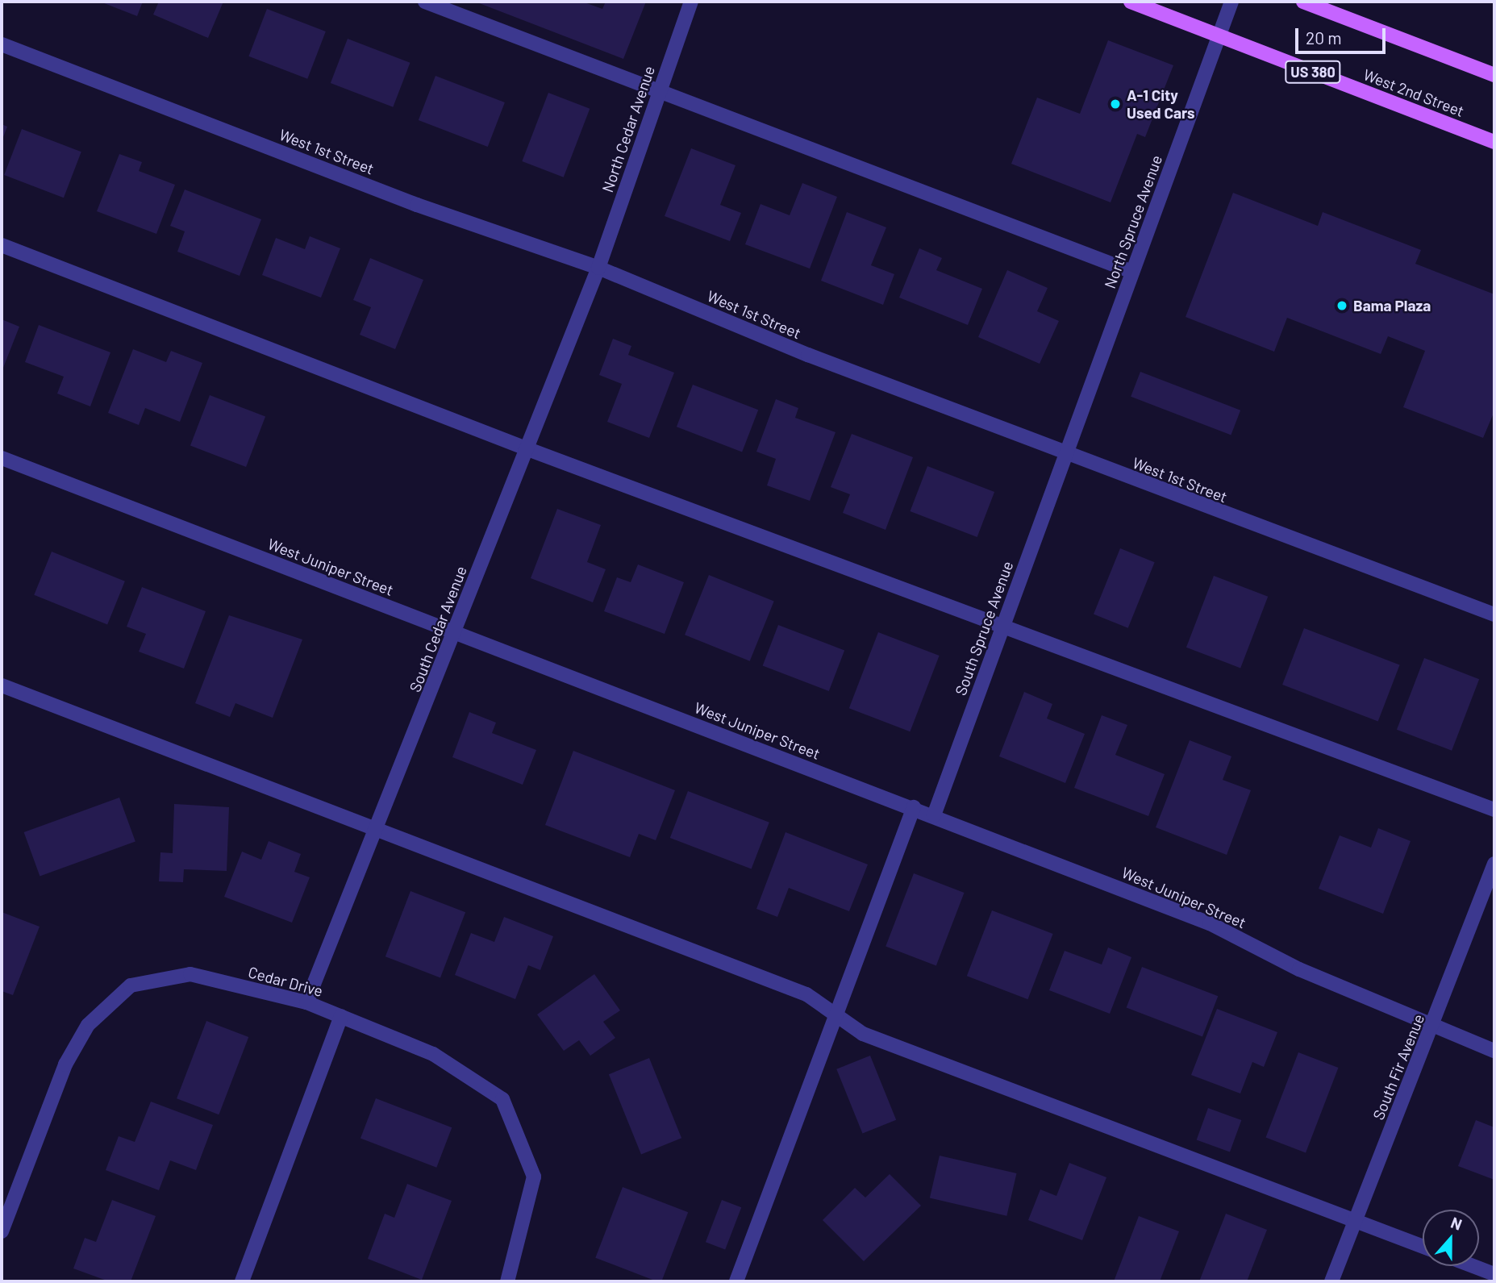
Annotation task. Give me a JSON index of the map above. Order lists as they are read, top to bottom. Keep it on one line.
{"streets":{"main road":["US 380","West 2nd Street"],"street":["North Cedar Avenue","West 1st Street","North Spruce Avenue","West Juniper Street","South Spruce Avenue","South Cedar Avenue","Cedar Drive","South Fir Avenue"]},"crossings":[["West 2nd Street","North Spruce Avenue"],["North Cedar Avenue","West 1st Street"],["North Cedar Avenue","South Cedar Avenue"],["West 1st Street","North Spruce Avenue"],["West 1st Street","South Spruce Avenue"],["West 1st Street","South Cedar Avenue"],["North Spruce Avenue","South Spruce Avenue"],["West Juniper Street","South Spruce Avenue"],["West Juniper Street","South Cedar Avenue"],["West Juniper Street","South Fir Avenue"],["South Cedar Avenue","Cedar Drive"]],"places":["A-1 City Used Cars","Bama Plaza"],"scale_bar":"20 m","north":"top"}
